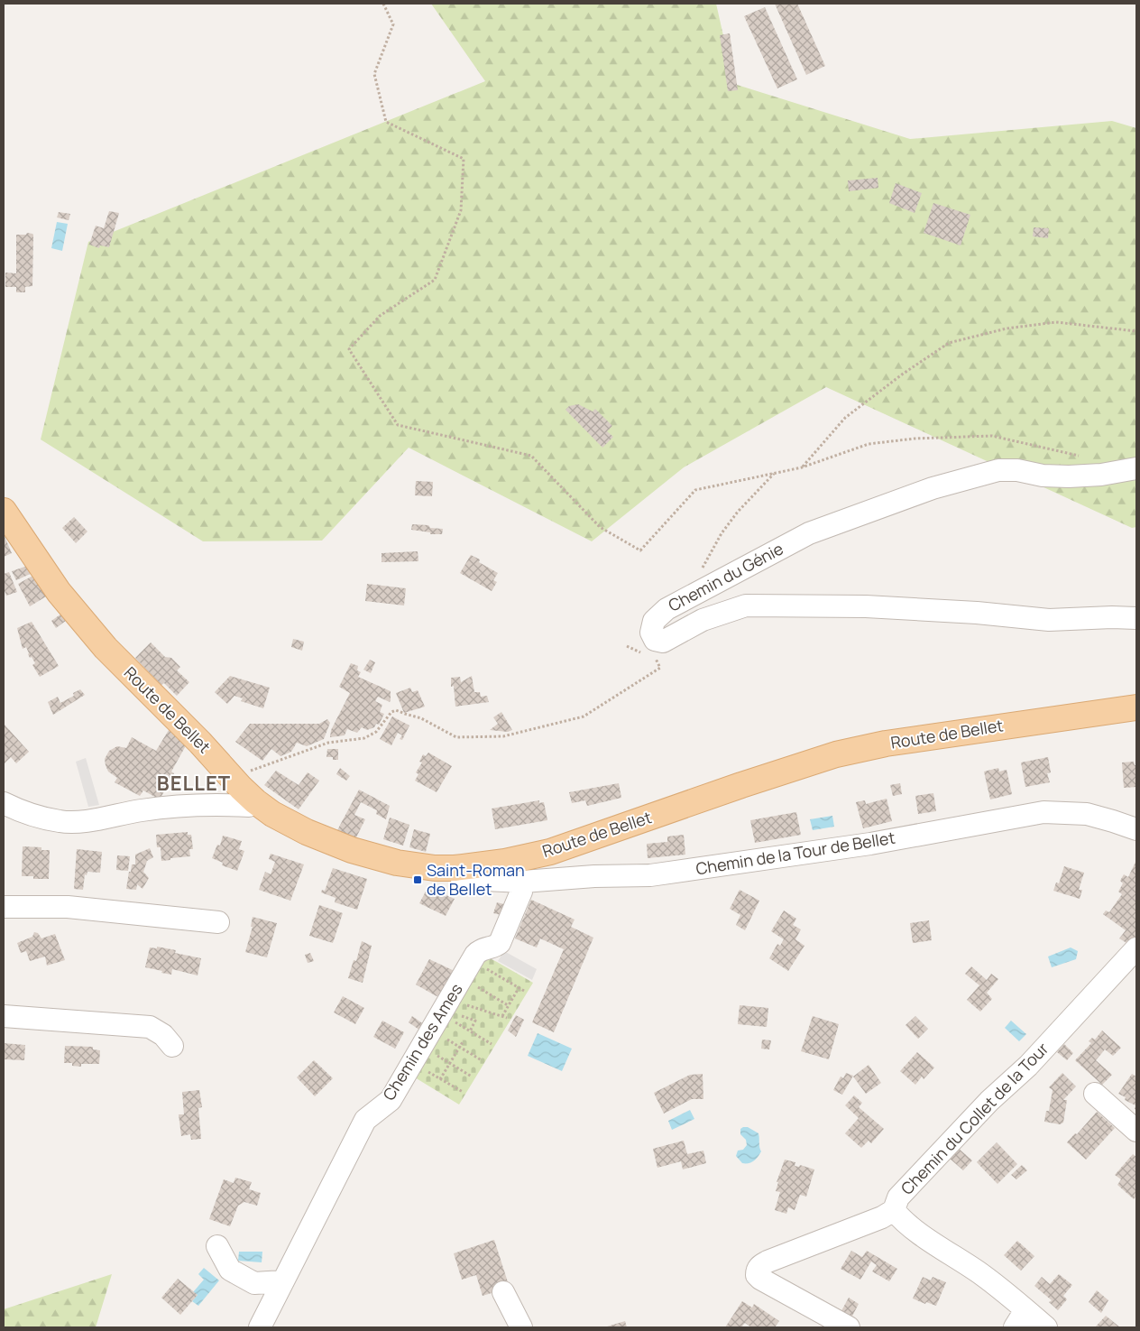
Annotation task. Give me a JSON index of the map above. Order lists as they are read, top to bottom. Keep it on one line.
{"streets":{"main road":["Route de Bellet"],"street":["Chemin du Génie","Chemin de la Tour de Bellet","Chemin des Ames","Chemin du Collet de la Tour"]},"crossings":[["Route de Bellet","Chemin de la Tour de Bellet"],["Chemin de la Tour de Bellet","Chemin des Ames"]],"districts":["BELLET"],"places":{"transit":["Saint-Roman de Bellet"]}}
